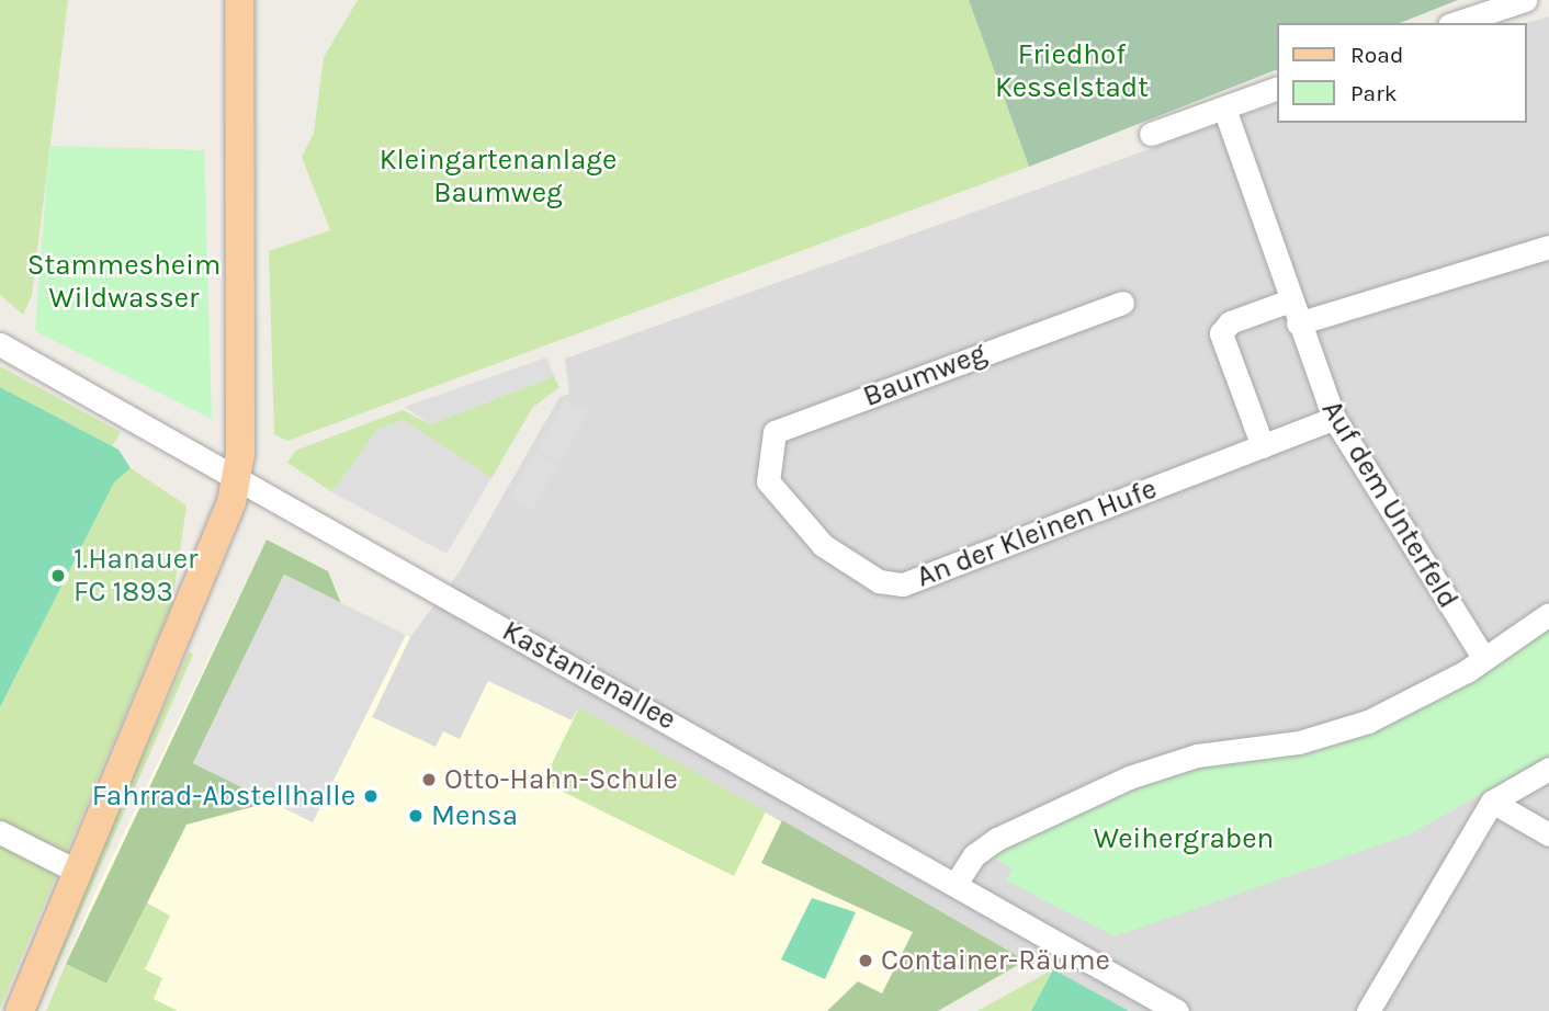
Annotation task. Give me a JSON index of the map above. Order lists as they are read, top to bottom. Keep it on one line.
{"streets":{"street":["Baumweg","Auf dem Unterfeld","An der Kleinen Hufe","Kastanienallee"]},"crossings":[["Baumweg","An der Kleinen Hufe"],["Auf dem Unterfeld","An der Kleinen Hufe"]],"parks":["Friedhof Kesselstadt","Kleingartenanlage Baumweg","Stammesheim Wildwasser","Weihergraben"],"places":["1.Hanauer FC 1893","Otto-Hahn-Schule","Fahrrad-Abstellhalle","Mensa","Container-Räume"],"legend":["Road","Park"]}
